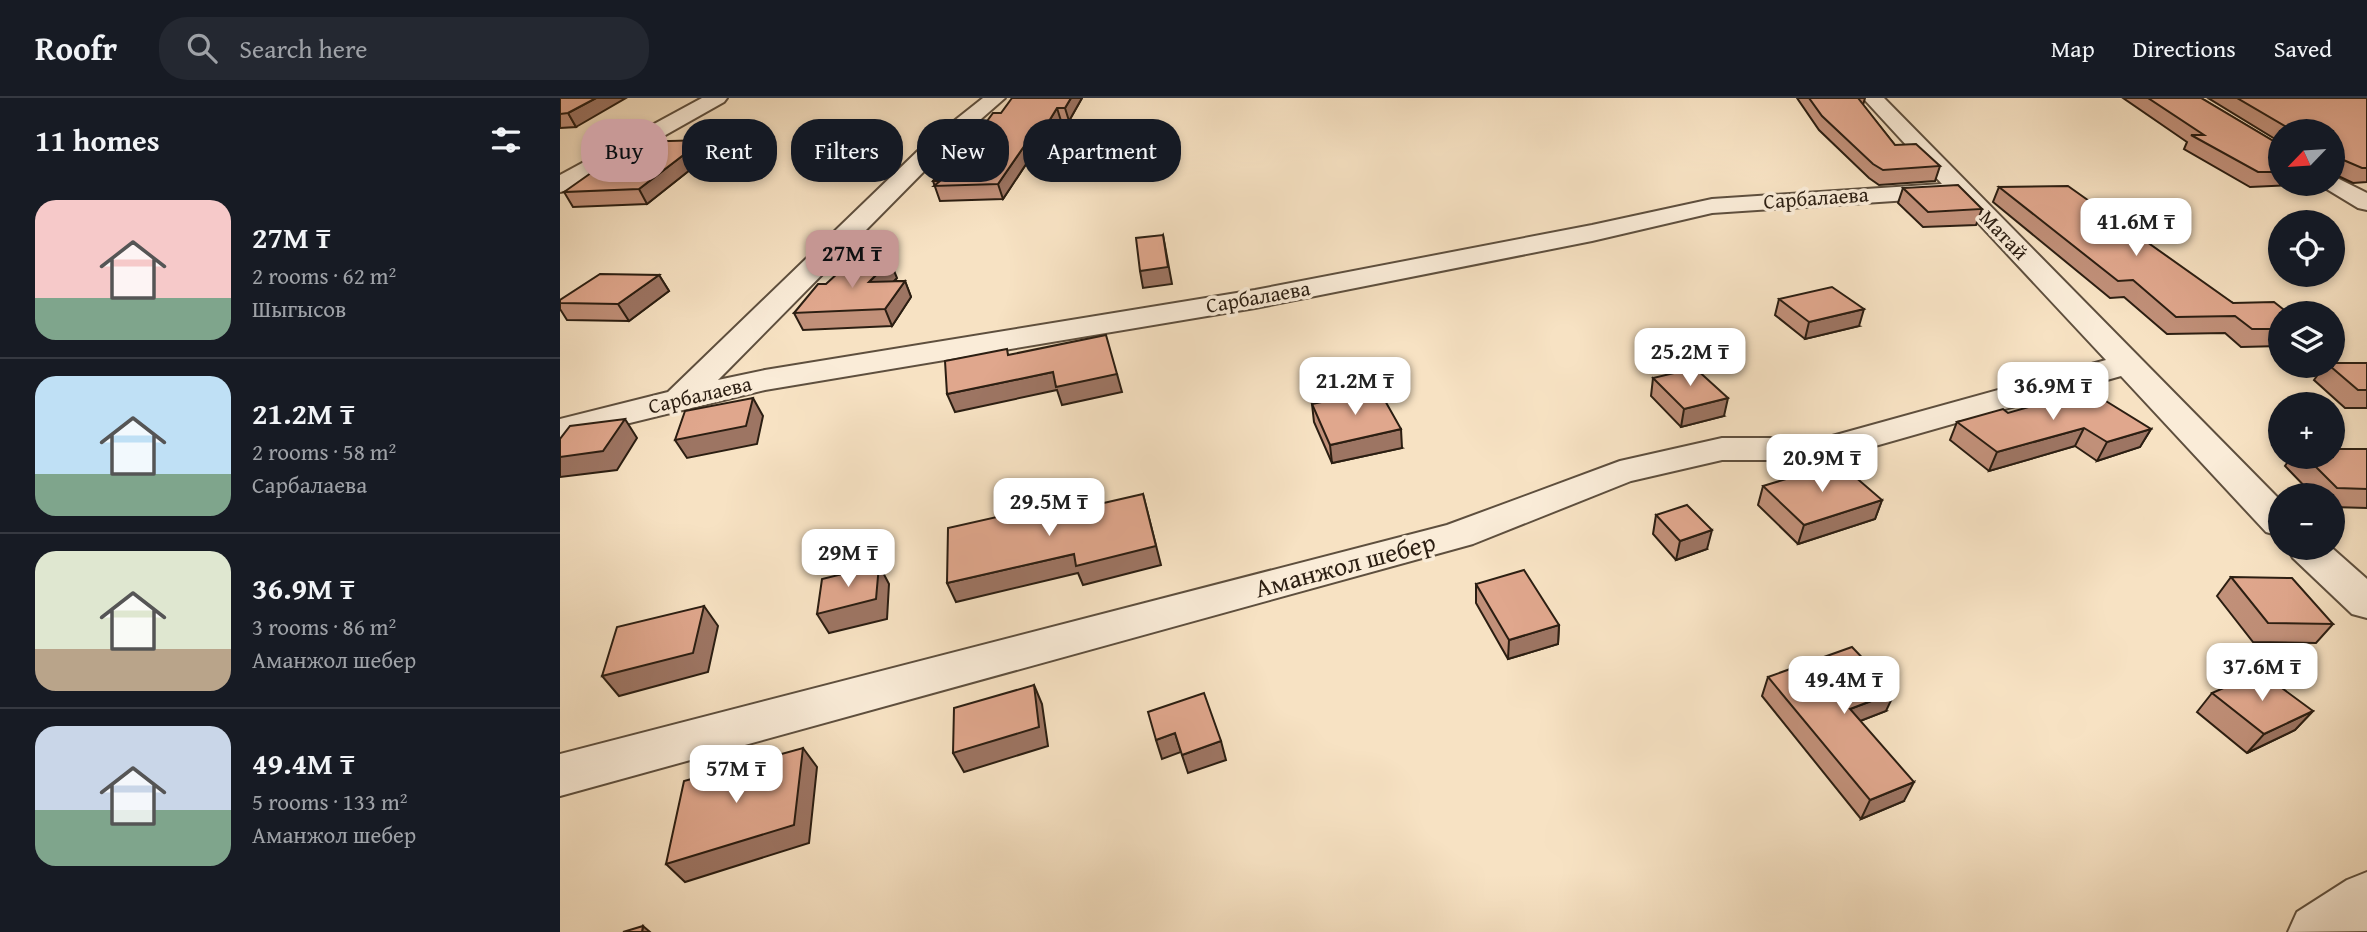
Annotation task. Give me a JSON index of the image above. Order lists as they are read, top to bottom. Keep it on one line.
{"streets":{"street":["Сарбалаева","Матай","Аманжол шебер"]},"crossings":[["Сарбалаева","Матай"],["Матай","Аманжол шебер"]],"north":"bottom left","page":{"header":"Roofr","search":"Search here","nav":["Map","Directions","Saved"],"heading":"11 homes","map_buttons":["+","−"],"chip":["Buy","Rent","Filters","New","Apartment"],"list":[{"name":"27M ₸","note":"2 rooms · 62 m² · Шыгысов"},{"name":"21.2M ₸","note":"2 rooms · 58 m² · Сарбалаева"},{"name":"36.9M ₸","note":"3 rooms · 86 m² · Аманжол шебер"},{"name":"49.4M ₸","note":"5 rooms · 133 m² · Аманжол шебер"}],"price":["41.6M ₸","27M ₸","25.2M ₸","21.2M ₸","36.9M ₸","20.9M ₸","29.5M ₸","29M ₸","37.6M ₸","49.4M ₸","57M ₸"]}}
